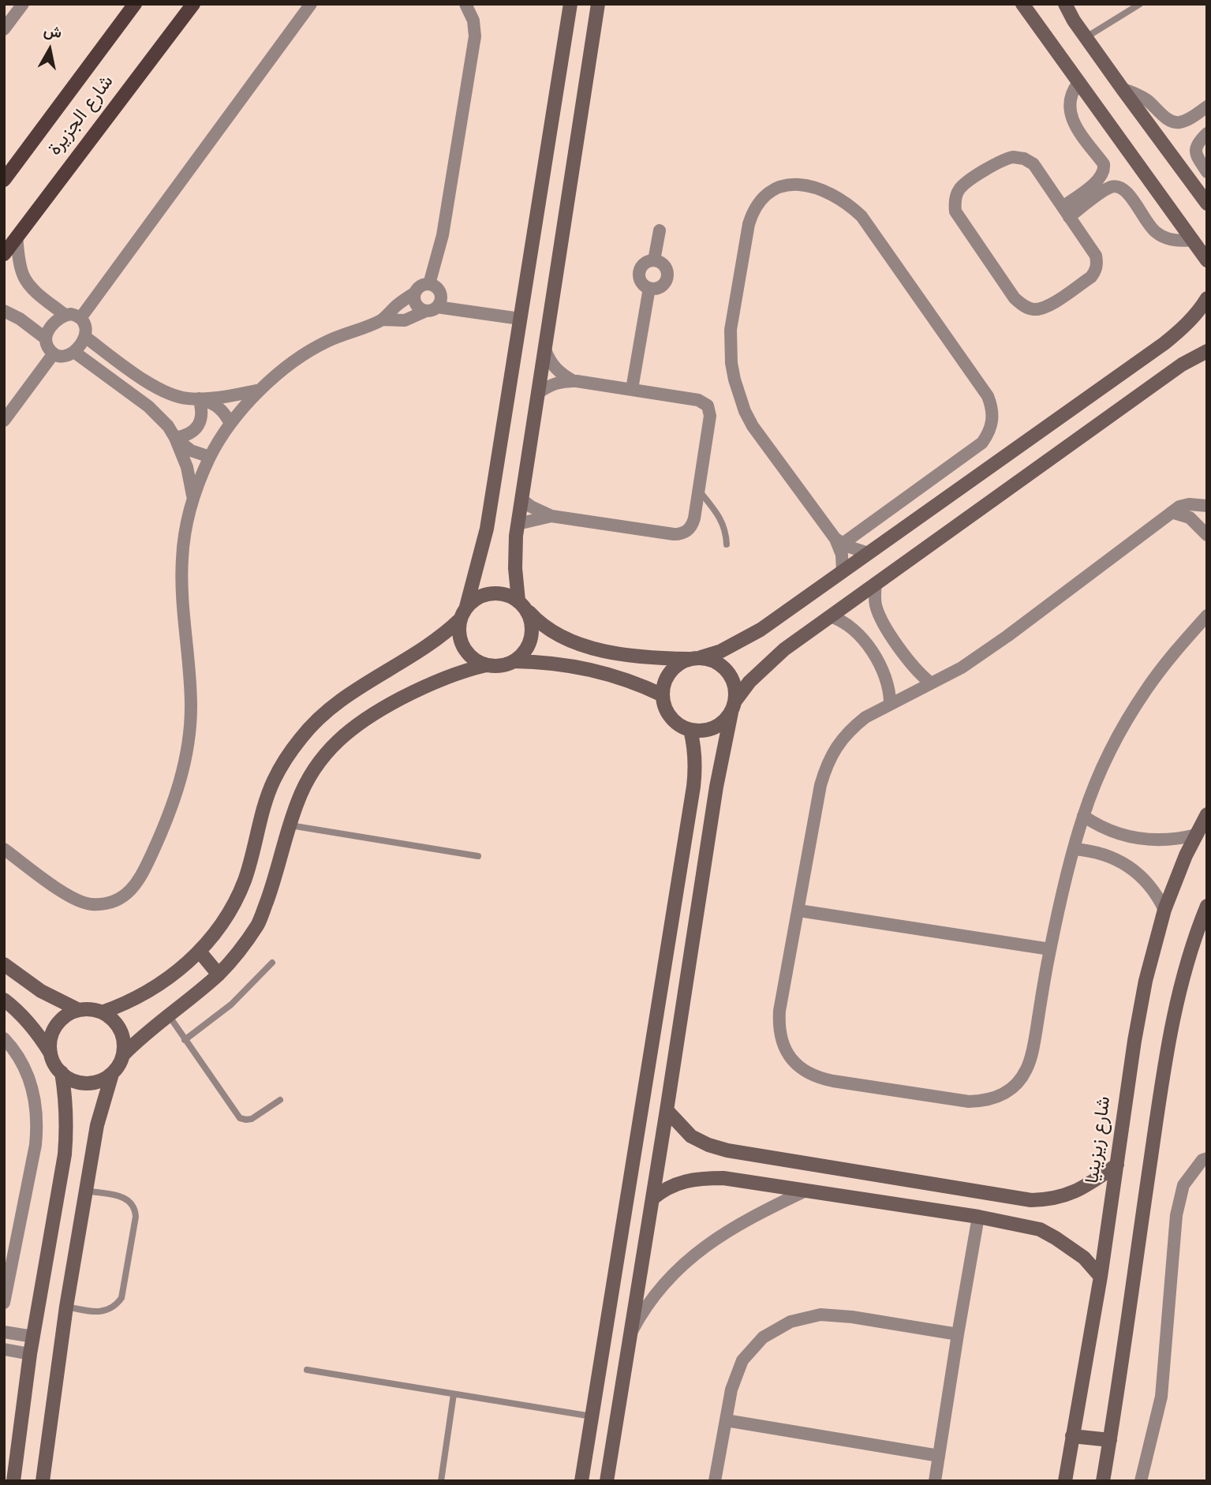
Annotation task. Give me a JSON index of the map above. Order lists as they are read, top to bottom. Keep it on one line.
{"streets":{"main road":["شارع الجزيرة"],"street":["شارع زيزينيا"]},"north":"top"}
